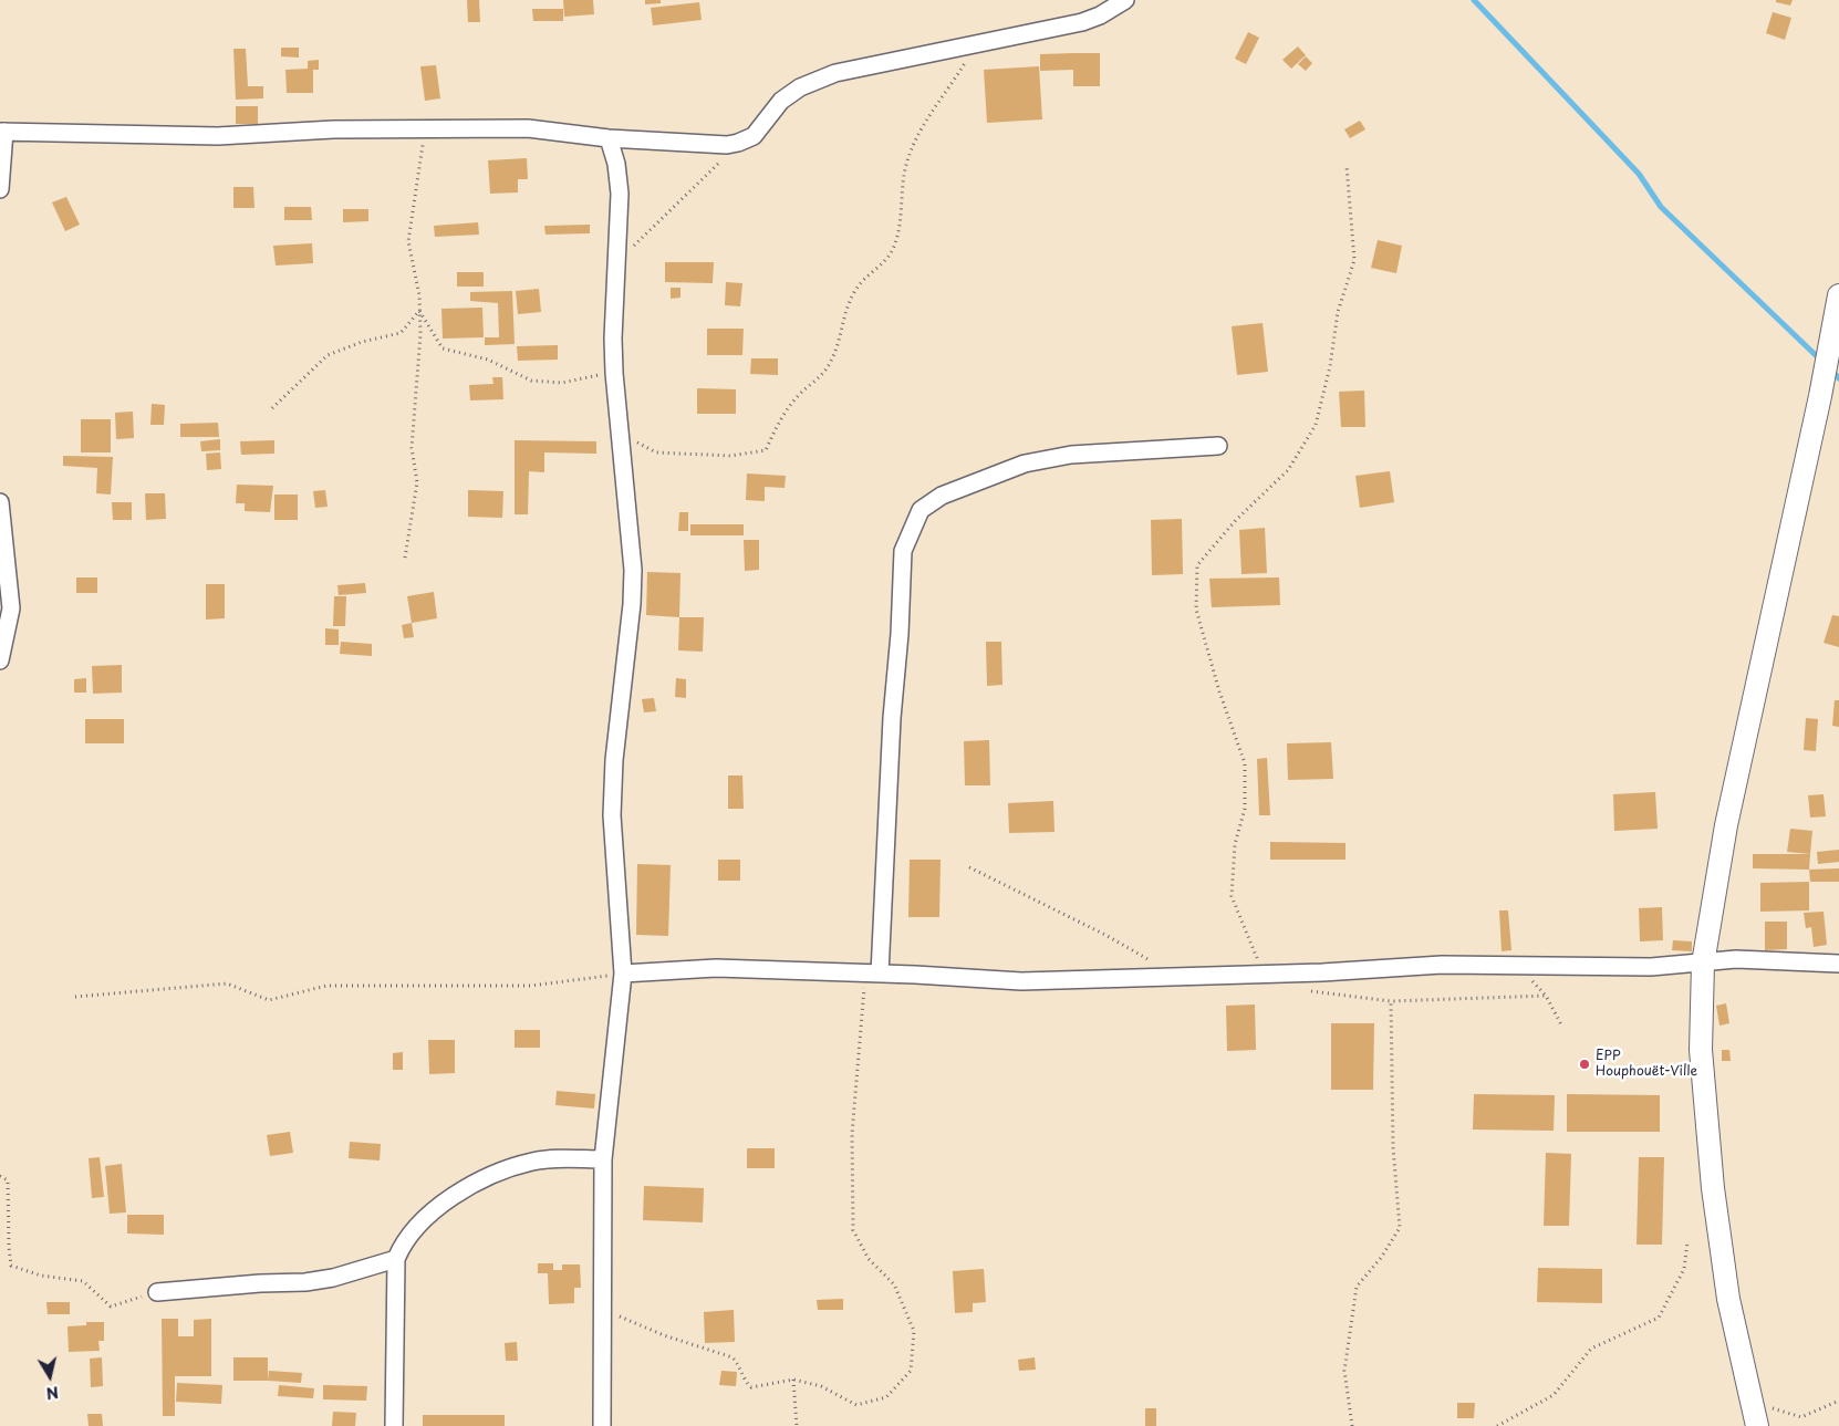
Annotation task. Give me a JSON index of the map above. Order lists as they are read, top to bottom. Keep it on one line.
{"places":["EPP Houphouët-Ville"],"north":"bottom"}
